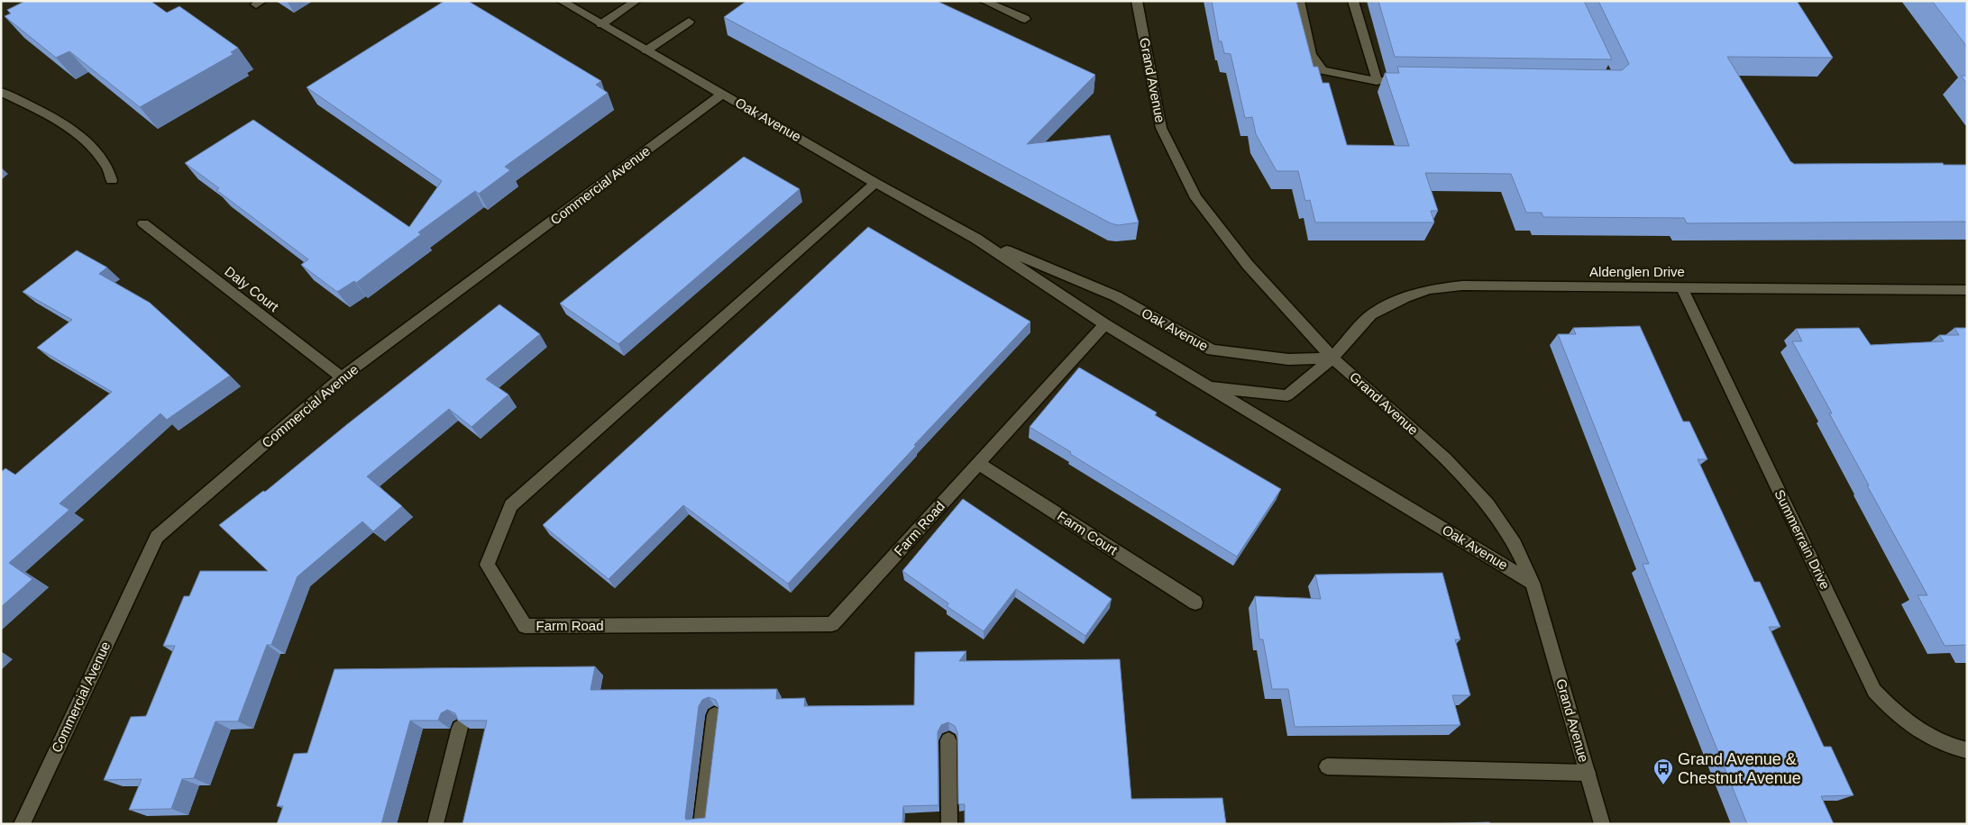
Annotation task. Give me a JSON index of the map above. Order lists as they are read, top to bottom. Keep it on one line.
{"streets":{"street":["Grand Avenue","Oak Avenue","Commercial Avenue","Aldenglen Drive","Daly Court","Farm Road","Farm Court","Summerrain Drive"]},"crossings":[["Grand Avenue","Oak Avenue"],["Grand Avenue","Aldenglen Drive"],["Oak Avenue","Commercial Avenue"],["Oak Avenue","Aldenglen Drive"],["Oak Avenue","Farm Road"],["Commercial Avenue","Daly Court"],["Aldenglen Drive","Summerrain Drive"],["Farm Road","Farm Court"]],"places":{"bus stop":["Grand Avenue & Chestnut Avenue"]}}
